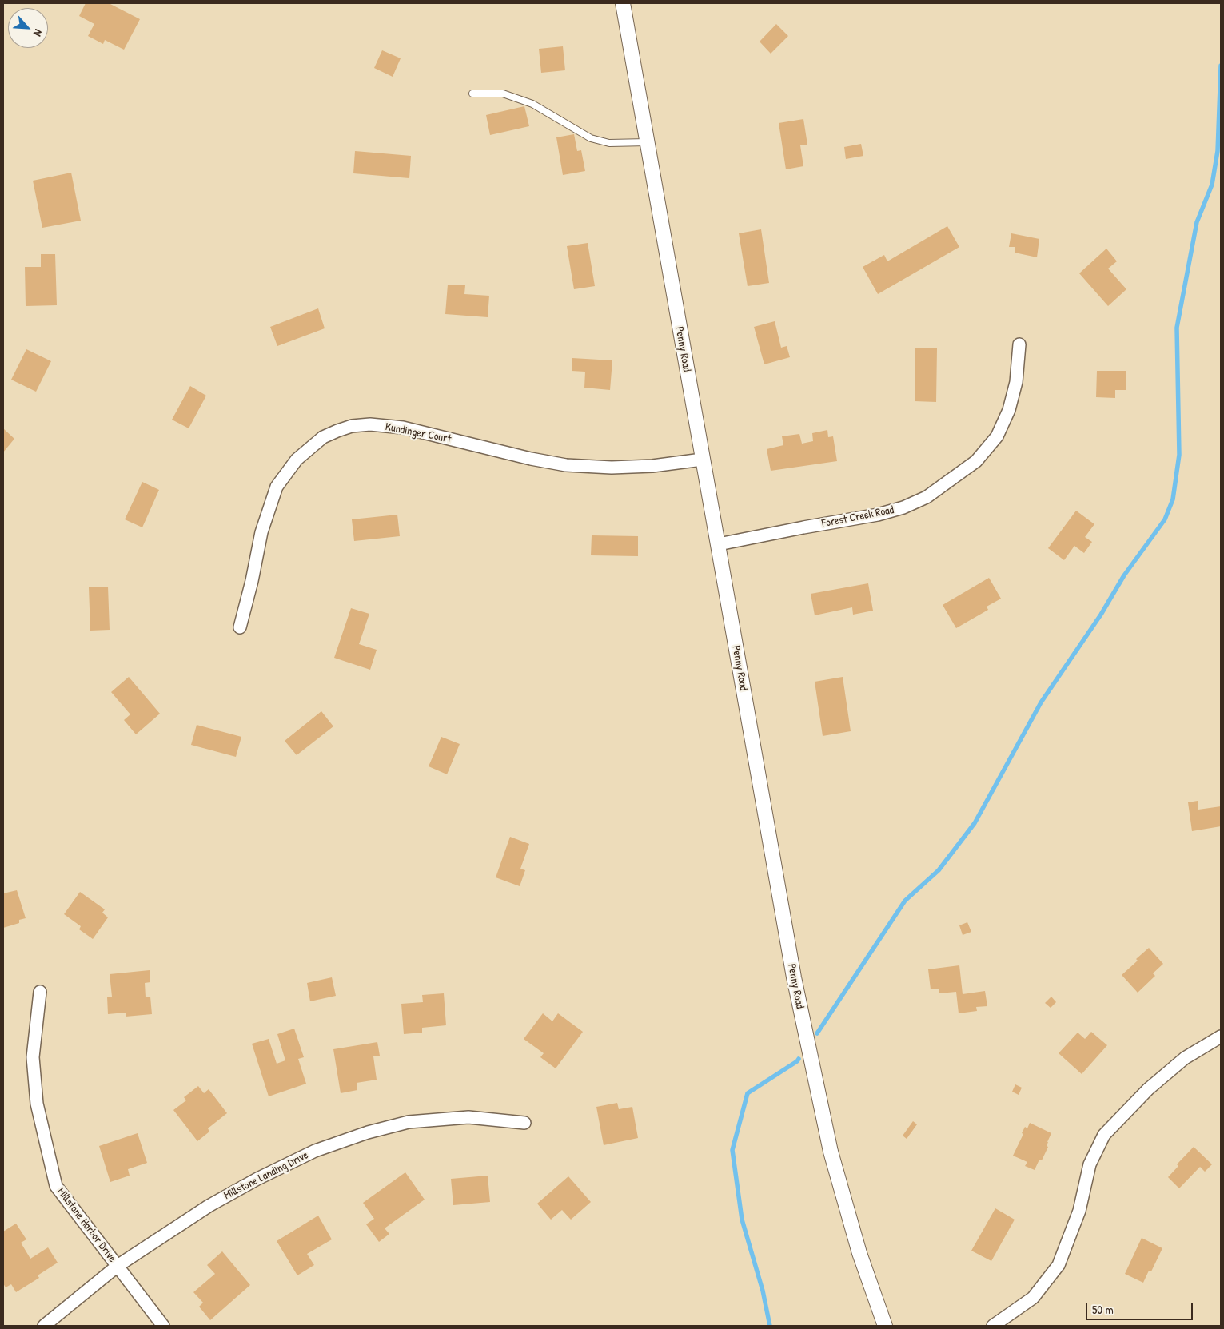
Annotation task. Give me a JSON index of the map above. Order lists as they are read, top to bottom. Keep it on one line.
{"streets":{"street":["Penny Road","Kundinger Court","Forest Creek Road","Millstone Landing Drive","Millstone Harbor Drive"]},"crossings":[["Penny Road","Kundinger Court"],["Penny Road","Forest Creek Road"],["Millstone Landing Drive","Millstone Harbor Drive"]],"scale_bar":"50 m","north":"bottom right"}
